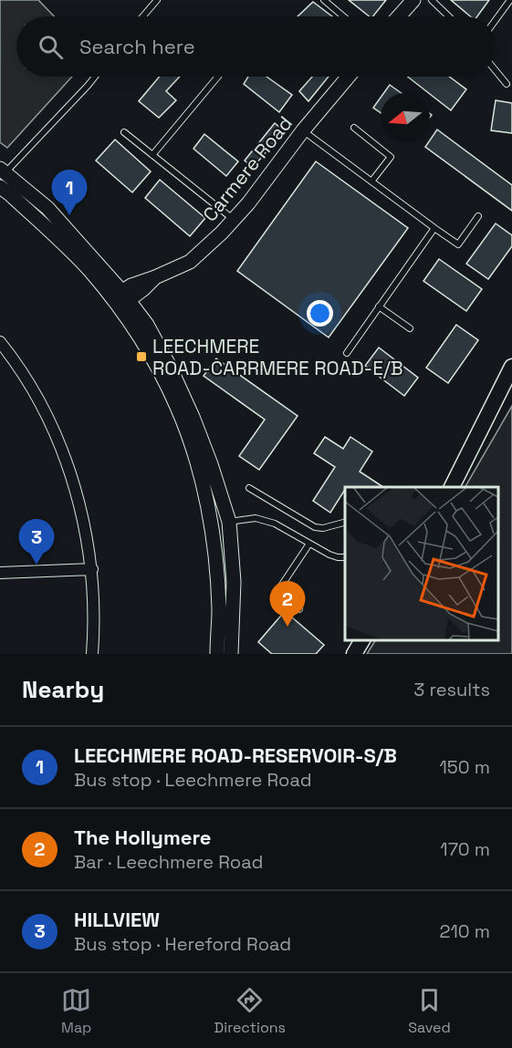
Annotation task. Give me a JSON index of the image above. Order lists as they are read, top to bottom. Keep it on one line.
{"streets":{"street":["Carmere Road"]},"places":{"transit":["LEECHMERE ROAD-CARRMERE ROAD-E/B"]},"north":"left","page":{"search":"Search here","pins":["1","3","2"],"heading":["Nearby","3 results"],"list":[{"mark":"1","name":"LEECHMERE ROAD-RESERVOIR-S/B","note":"Bus stop · Leechmere Road","value":"150 m"},{"mark":"2","name":"The Hollymere","note":"Bar · Leechmere Road","value":"170 m"},{"mark":"3","name":"HILLVIEW","note":"Bus stop · Hereford Road","value":"210 m"}],"nav":["Map","Directions","Saved"]}}
